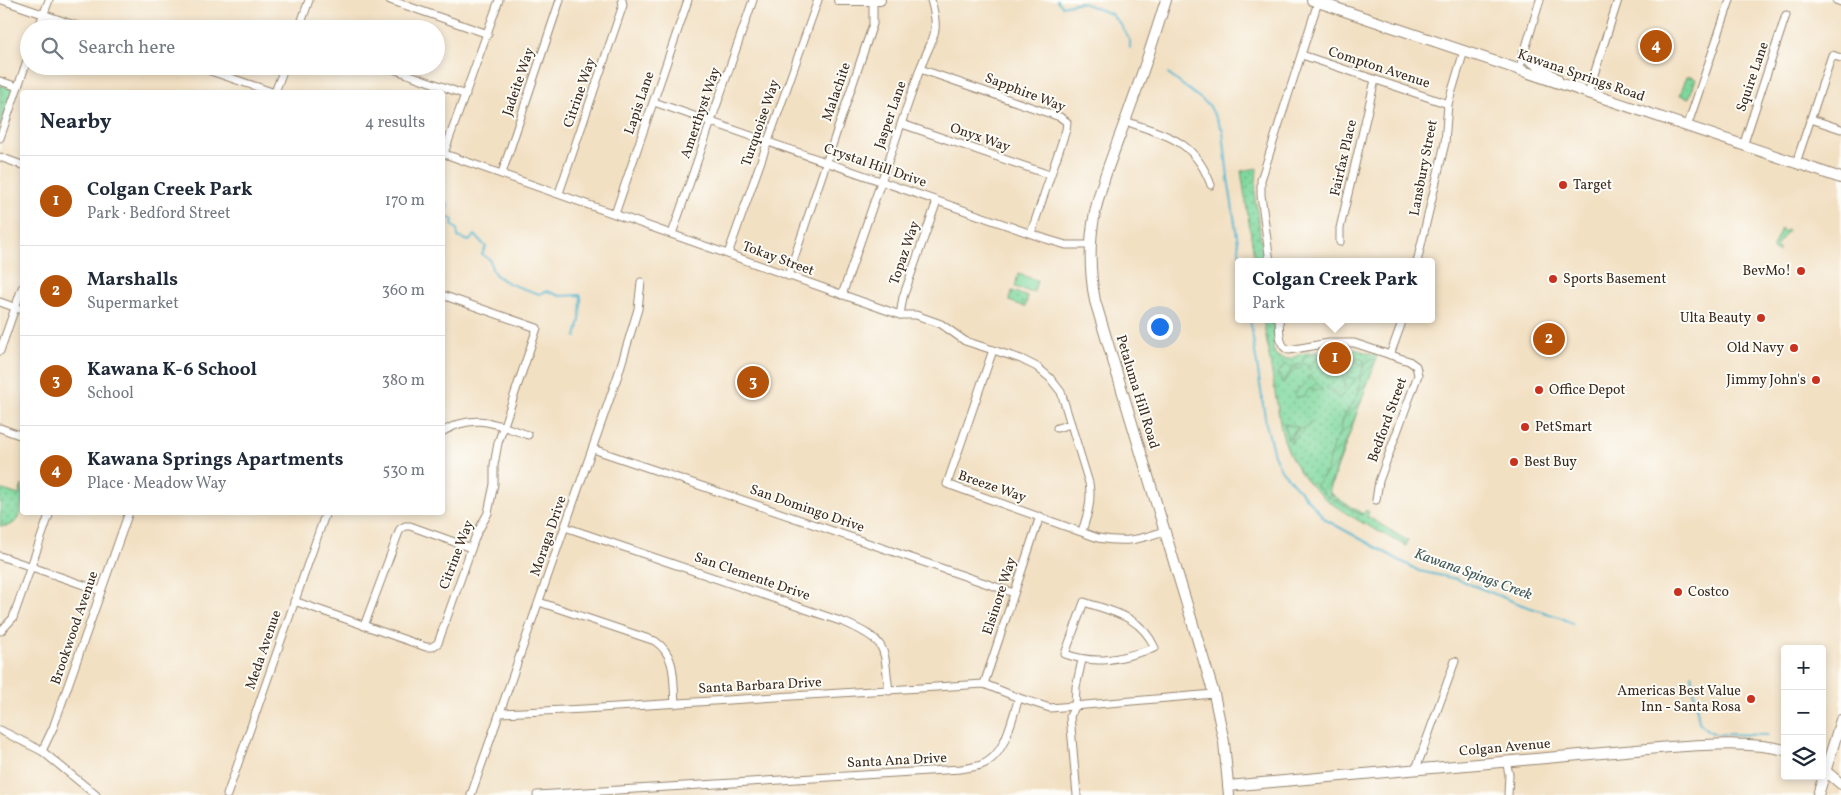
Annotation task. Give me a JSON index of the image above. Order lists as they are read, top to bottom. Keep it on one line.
{"streets":{"main road":["Kawana Springs Road","Petaluma Hill Road","Colgan Avenue"],"street":["Compton Avenue","Squire Lane","Jadeite Way","Malachite","Citrine Way","Sapphire Way","Lapis Lane","Amerthyst Way","Jasper Lane","Turquoise Way","Onyx Way","Fairfax Place","Crystal Hill Drive","Lansbury Street","Topaz Way","Tokay Street","Bedford Street","Breeze Way","San Domingo Drive","Moraga Drive","San Clemente Drive","Elsinore Way","Brookwood Avenue","Meda Avenue","Santa Barbara Drive","Santa Ana Drive"]},"crossings":[["Compton Avenue","Fairfax Place"],["Compton Avenue","Lansbury Street"],["Kawana Springs Road","Squire Lane"],["Kawana Springs Road","Lansbury Street"],["Jadeite Way","Tokay Street"],["Malachite","Crystal Hill Drive"],["Malachite","Tokay Street"],["Citrine Way","Tokay Street"],["Citrine Way","Meda Avenue"],["Sapphire Way","Jasper Lane"],["Sapphire Way","Onyx Way"],["Sapphire Way","Crystal Hill Drive"],["Lapis Lane","Crystal Hill Drive"],["Lapis Lane","Tokay Street"],["Amerthyst Way","Crystal Hill Drive"],["Amerthyst Way","Tokay Street"],["Jasper Lane","Onyx Way"],["Jasper Lane","Crystal Hill Drive"],["Jasper Lane","Tokay Street"],["Turquoise Way","Crystal Hill Drive"],["Turquoise Way","Tokay Street"],["Crystal Hill Drive","Topaz Way"],["Crystal Hill Drive","Petaluma Hill Road"],["Topaz Way","Tokay Street"],["Tokay Street","Breeze Way"],["Petaluma Hill Road","Breeze Way"],["Petaluma Hill Road","Colgan Avenue"],["Breeze Way","Elsinore Way"],["San Domingo Drive","Moraga Drive"],["San Domingo Drive","Elsinore Way"],["Moraga Drive","San Clemente Drive"],["Moraga Drive","Santa Barbara Drive"],["San Clemente Drive","Santa Barbara Drive"],["Elsinore Way","Santa Barbara Drive"],["Santa Barbara Drive","Santa Ana Drive"]],"water":["Kawana Spings Creek"],"places":["Target","BevMo!","Sports Basement","Ulta Beauty","Old Navy","Jimmy John's","Office Depot","PetSmart","Best Buy","Costco","Americas Best Value Inn - Santa Rosa"],"page":{"search":"Search here","pins":["4","2","1","3"],"heading":["Nearby","4 results"],"list":[{"mark":"1","name":"Colgan Creek Park","note":"Park · Bedford Street","value":"170 m"},{"mark":"2","name":"Marshalls","note":"Supermarket","value":"360 m"},{"mark":"3","name":"Kawana K-6 School","note":"School","value":"380 m"},{"mark":"4","name":"Kawana Springs Apartments","note":"Place · Meadow Way","value":"530 m"}],"popup":["Colgan Creek Park","Park"],"map_buttons":["+","−"]}}
